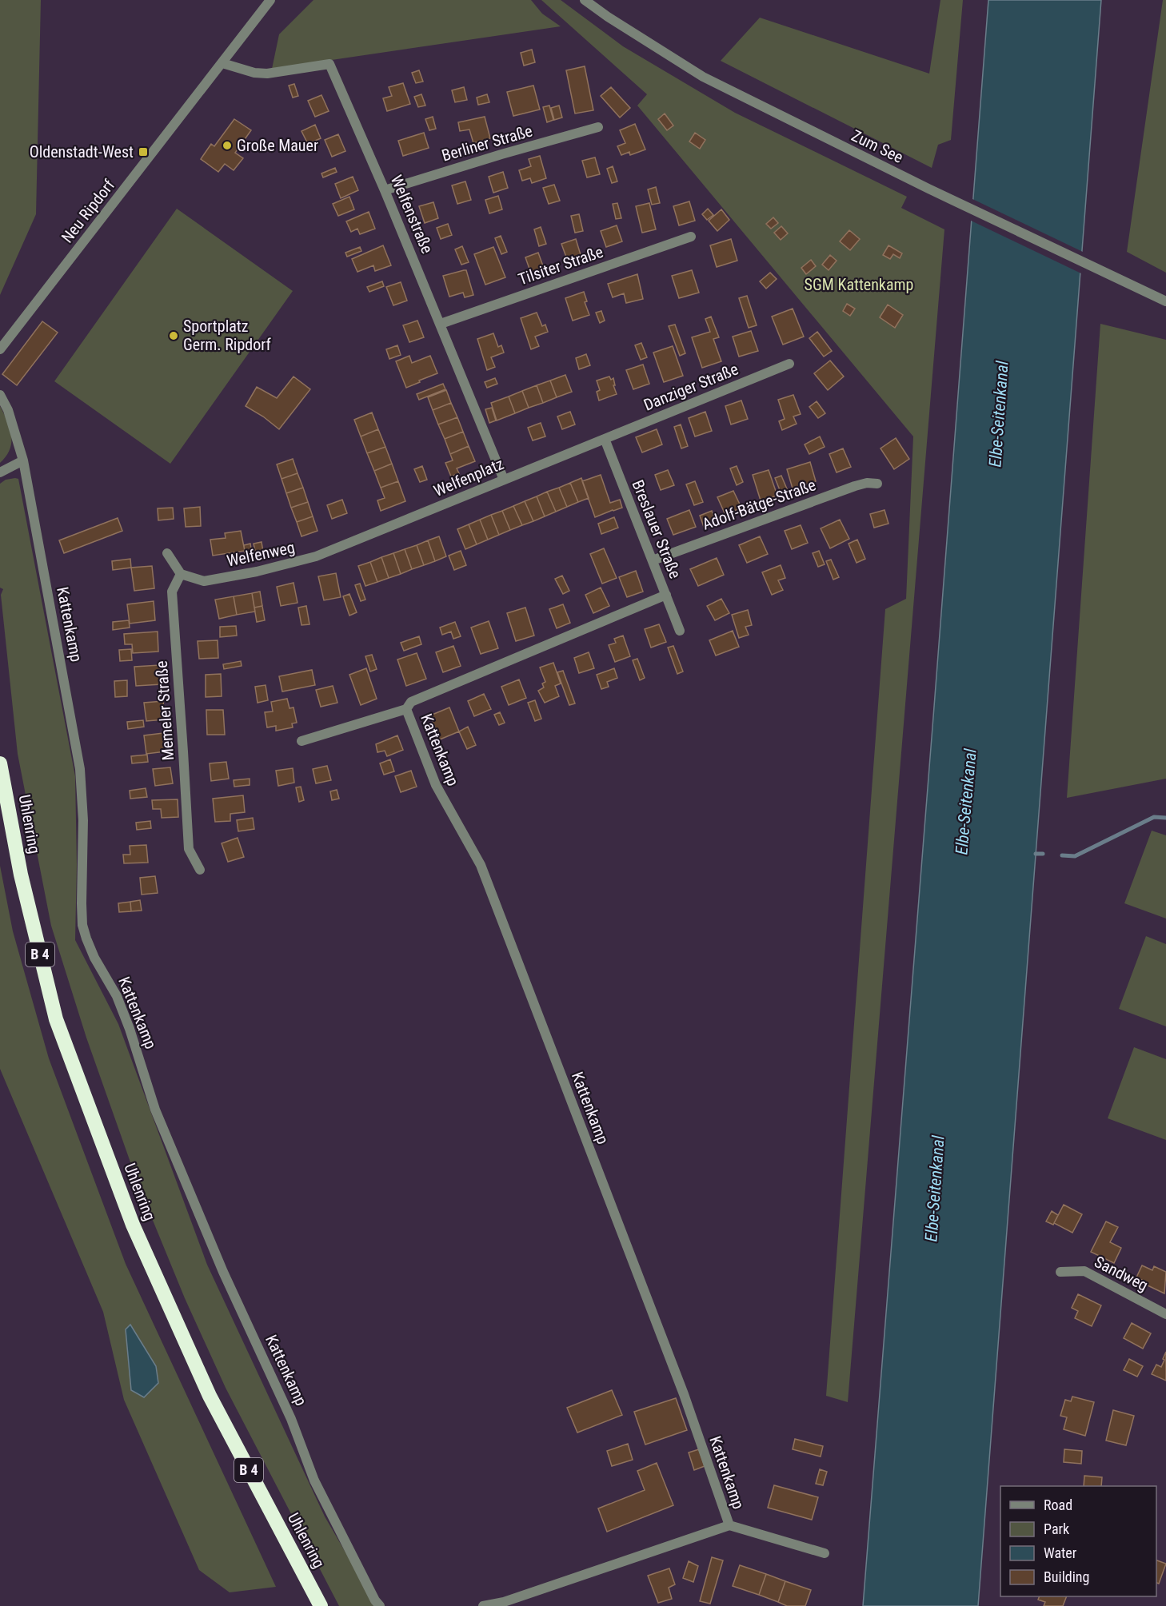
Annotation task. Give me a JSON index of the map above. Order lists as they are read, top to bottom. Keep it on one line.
{"streets":{"highway":["Uhlenring","B 4"],"street":["Berliner Straße","Zum See","Neu Ripdorf","Welfenstraße","Tilsiter Straße","Danziger Straße","Welfenplatz","Adolf-Bätge-Straße","Breslauer Straße","Welfenweg","Kattenkamp","Memeler Straße","Sandweg"]},"crossings":[["Berliner Straße","Welfenstraße"],["Neu Ripdorf","Welfenstraße"],["Welfenstraße","Tilsiter Straße"],["Welfenstraße","Welfenplatz"],["Danziger Straße","Welfenplatz"],["Danziger Straße","Breslauer Straße"],["Welfenplatz","Breslauer Straße"],["Welfenplatz","Welfenweg"],["Adolf-Bätge-Straße","Breslauer Straße"],["Breslauer Straße","Kattenkamp"],["Welfenweg","Memeler Straße"]],"water":["Elbe-Seitenkanal"],"parks":["SGM Kattenkamp"],"places":{"other":["Große Mauer","Sportplatz Germ. Ripdorf"],"transit":["Oldenstadt-West"]},"legend":["Road","Park","Water","Building"]}
